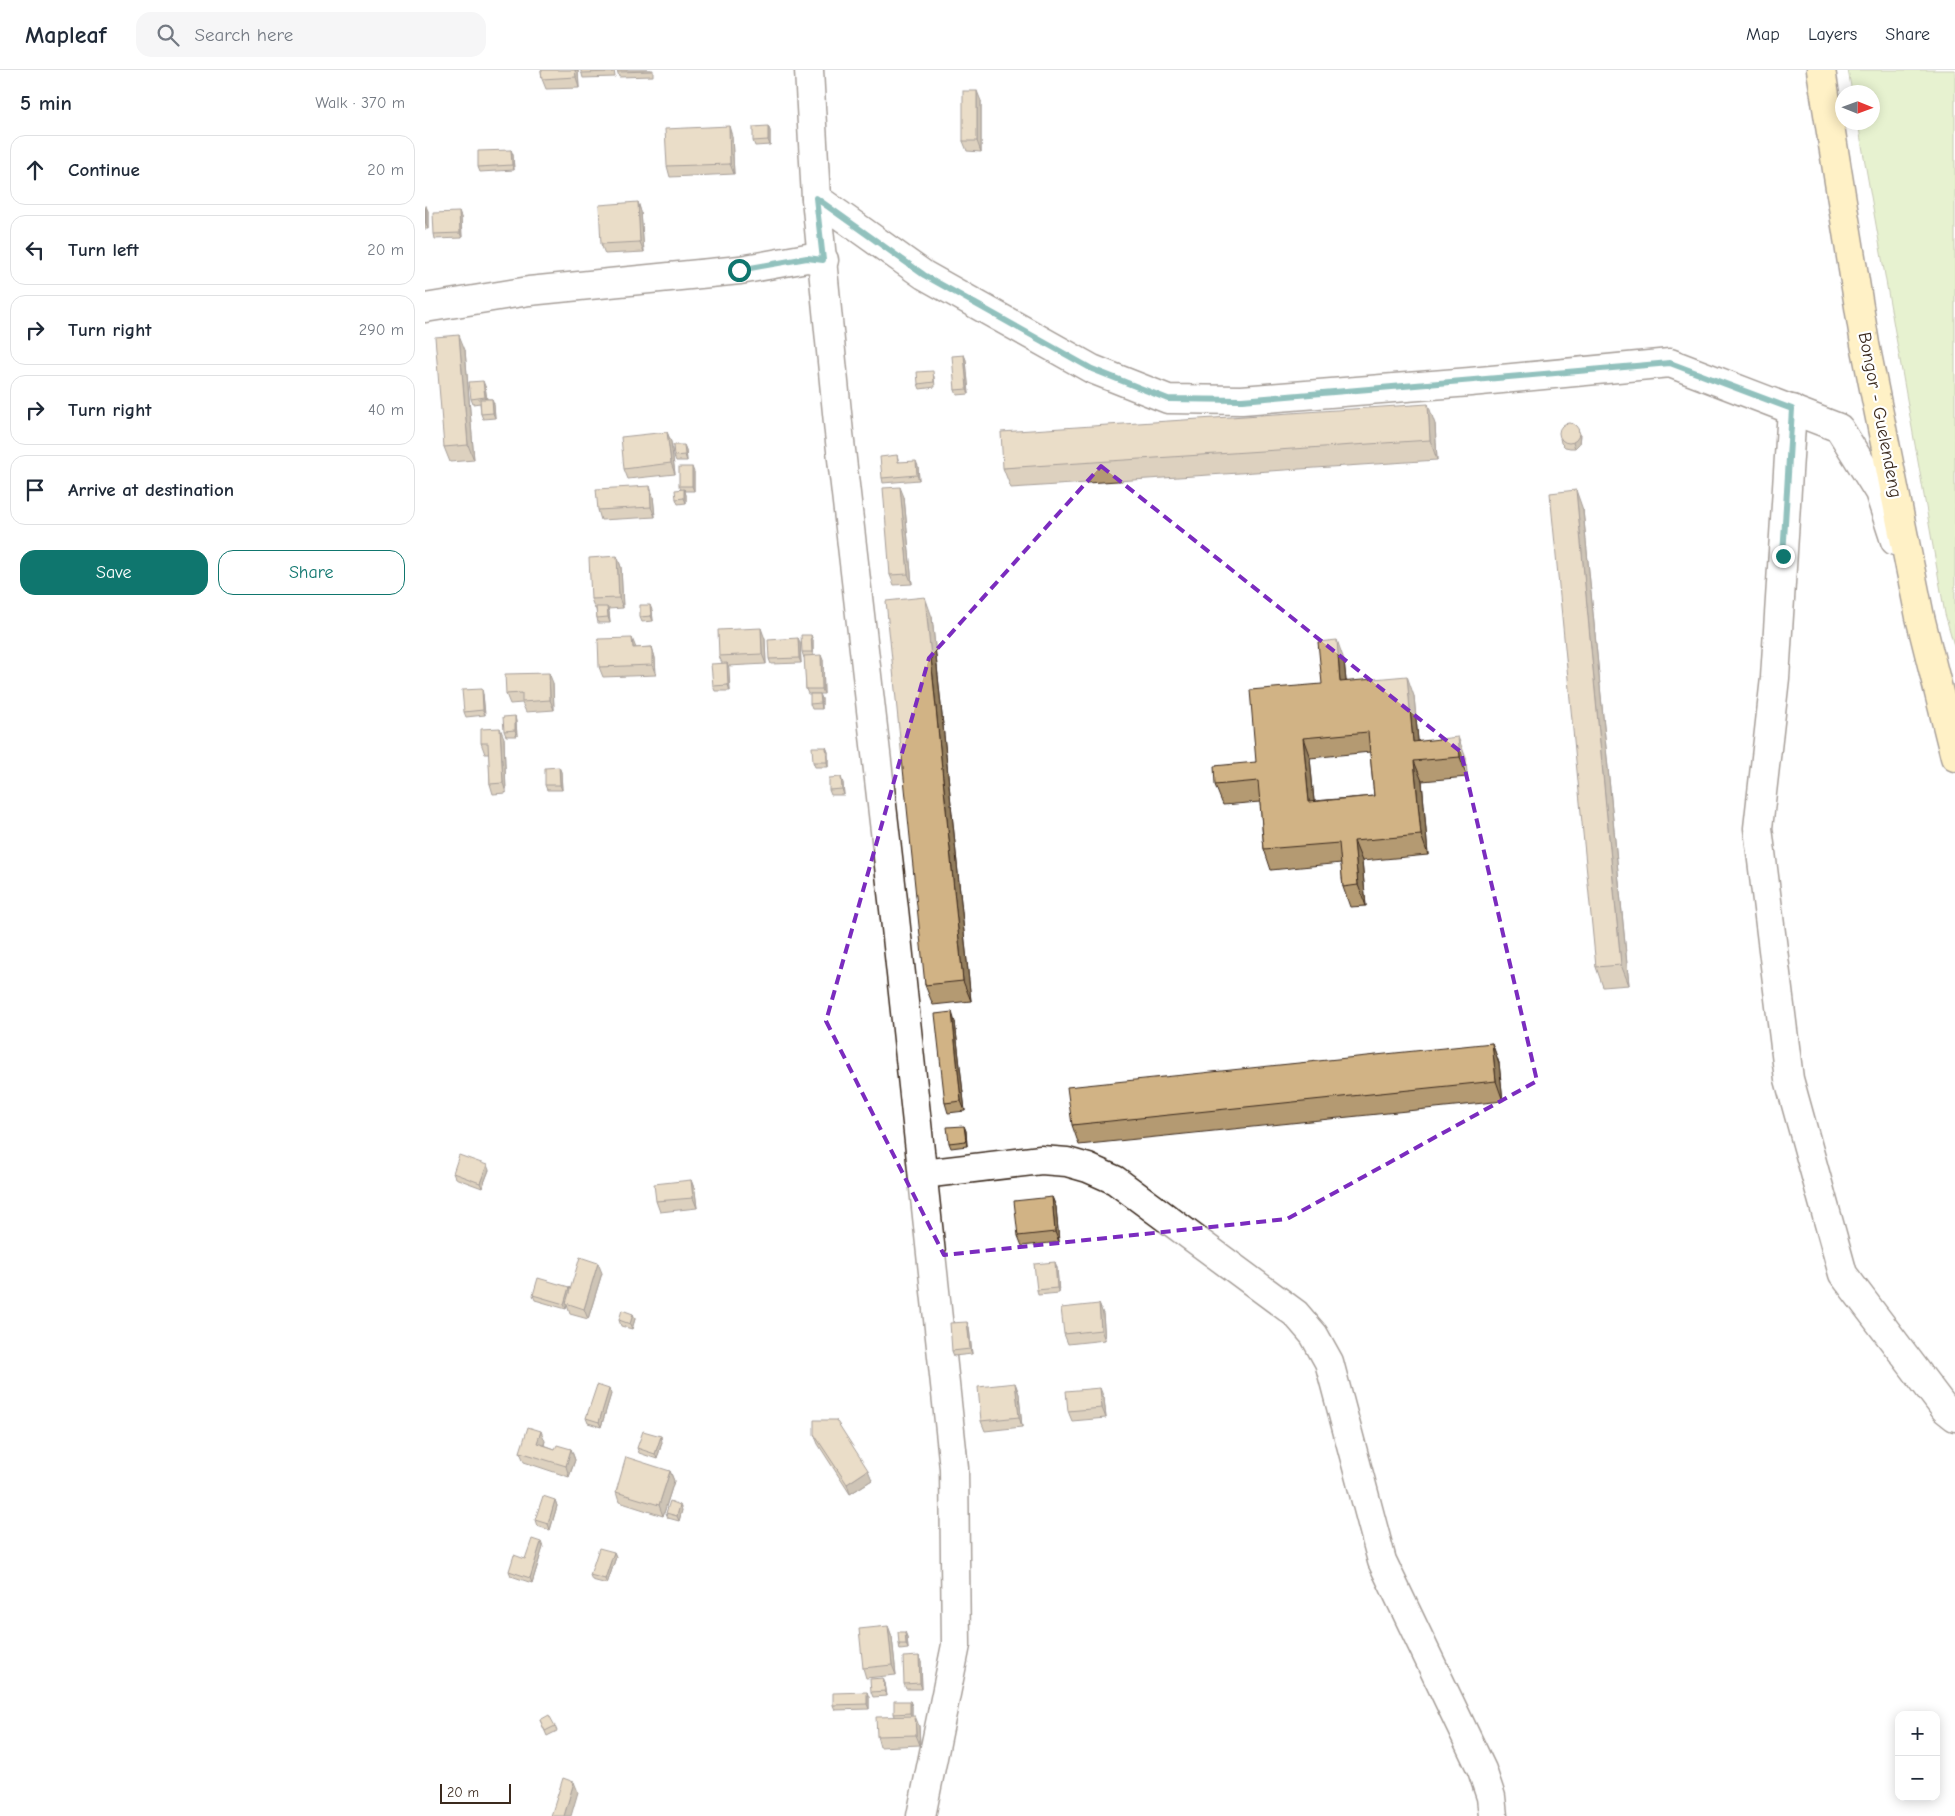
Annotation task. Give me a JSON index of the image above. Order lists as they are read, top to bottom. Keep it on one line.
{"streets":{"highway":["Bongor - Guelendeng"]},"scale_bar":"20 m","north":"right","page":{"header":"Mapleaf","search":"Search here","nav":["Map","Layers","Share"],"heading":["5 min","Walk · 370 m"],"list":[["Continue","20 m"],["Turn left","20 m"],["Turn right","290 m"],["Turn right","40 m"],"Arrive at destination"],"buttons":["Save","Share"],"map_buttons":["+","−"],"scale":"20 m"}}
